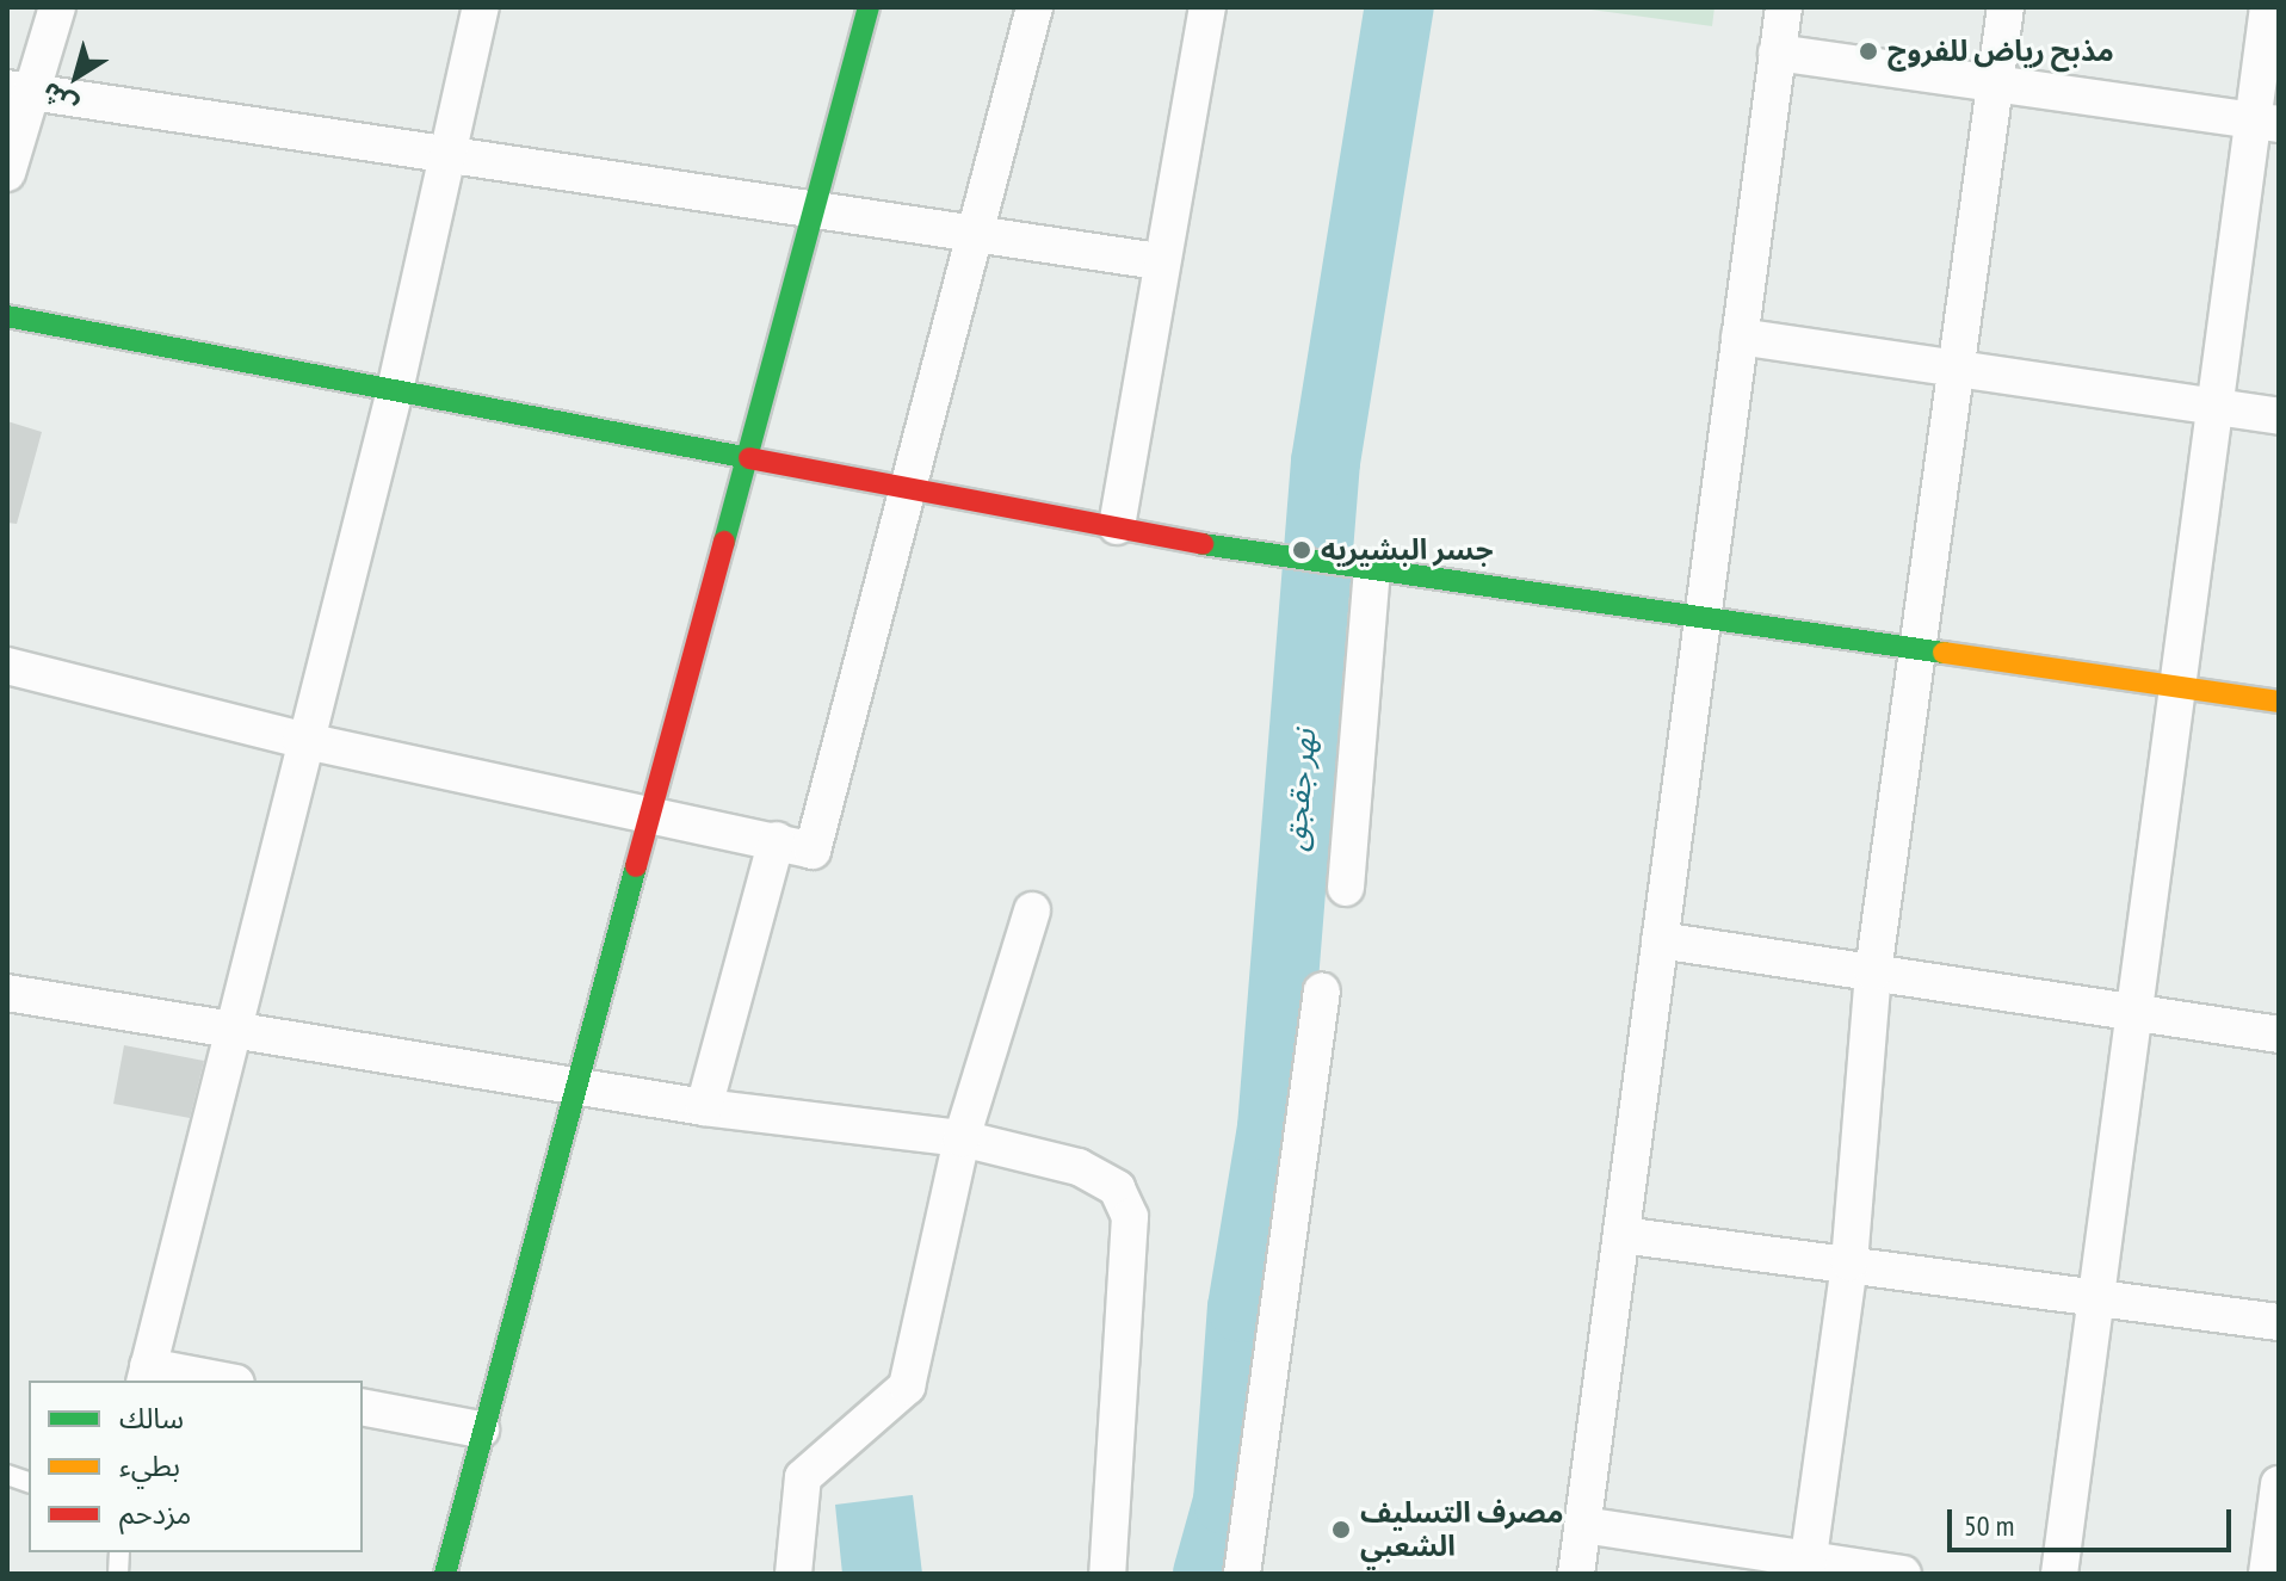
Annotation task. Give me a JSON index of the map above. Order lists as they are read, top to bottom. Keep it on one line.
{"water":["نهر جقجق"],"places":["مذبح رياض للفروج","جسر البشيريه","مصرف التسليف الشعبي"],"legend":["سالك","بطيء","مزدحم"],"scale_bar":"50 m","north":"bottom left"}
